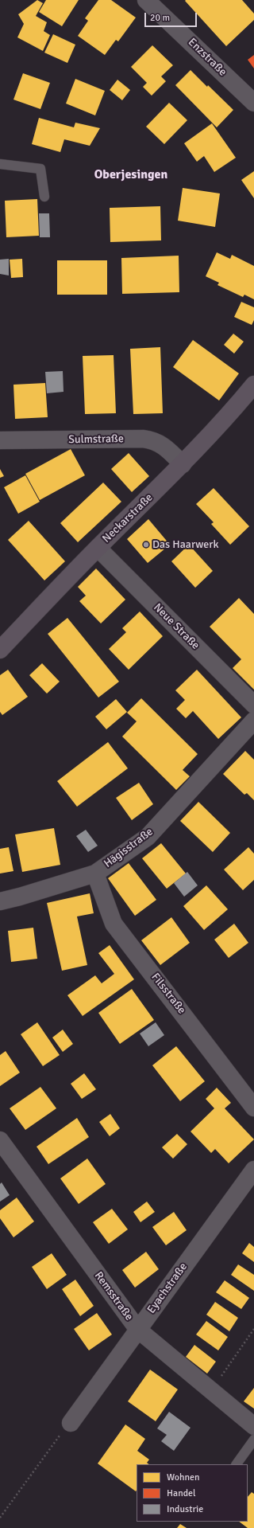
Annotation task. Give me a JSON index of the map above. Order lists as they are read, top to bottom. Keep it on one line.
{"streets":{"main road":["Neckarstraße"],"street":["Enzstraße","Sulmstraße","Neue Straße","Hägisstraße","Filsstraße","Eyachstraße","Remsstraße"]},"crossings":[["Sulmstraße","Neckarstraße"],["Neckarstraße","Neue Straße"],["Hägisstraße","Filsstraße"],["Eyachstraße","Remsstraße"]],"districts":["Oberjesingen"],"places":["Das Haarwerk"],"legend":["Wohnen","Handel","Industrie"],"scale_bar":"20 m"}
